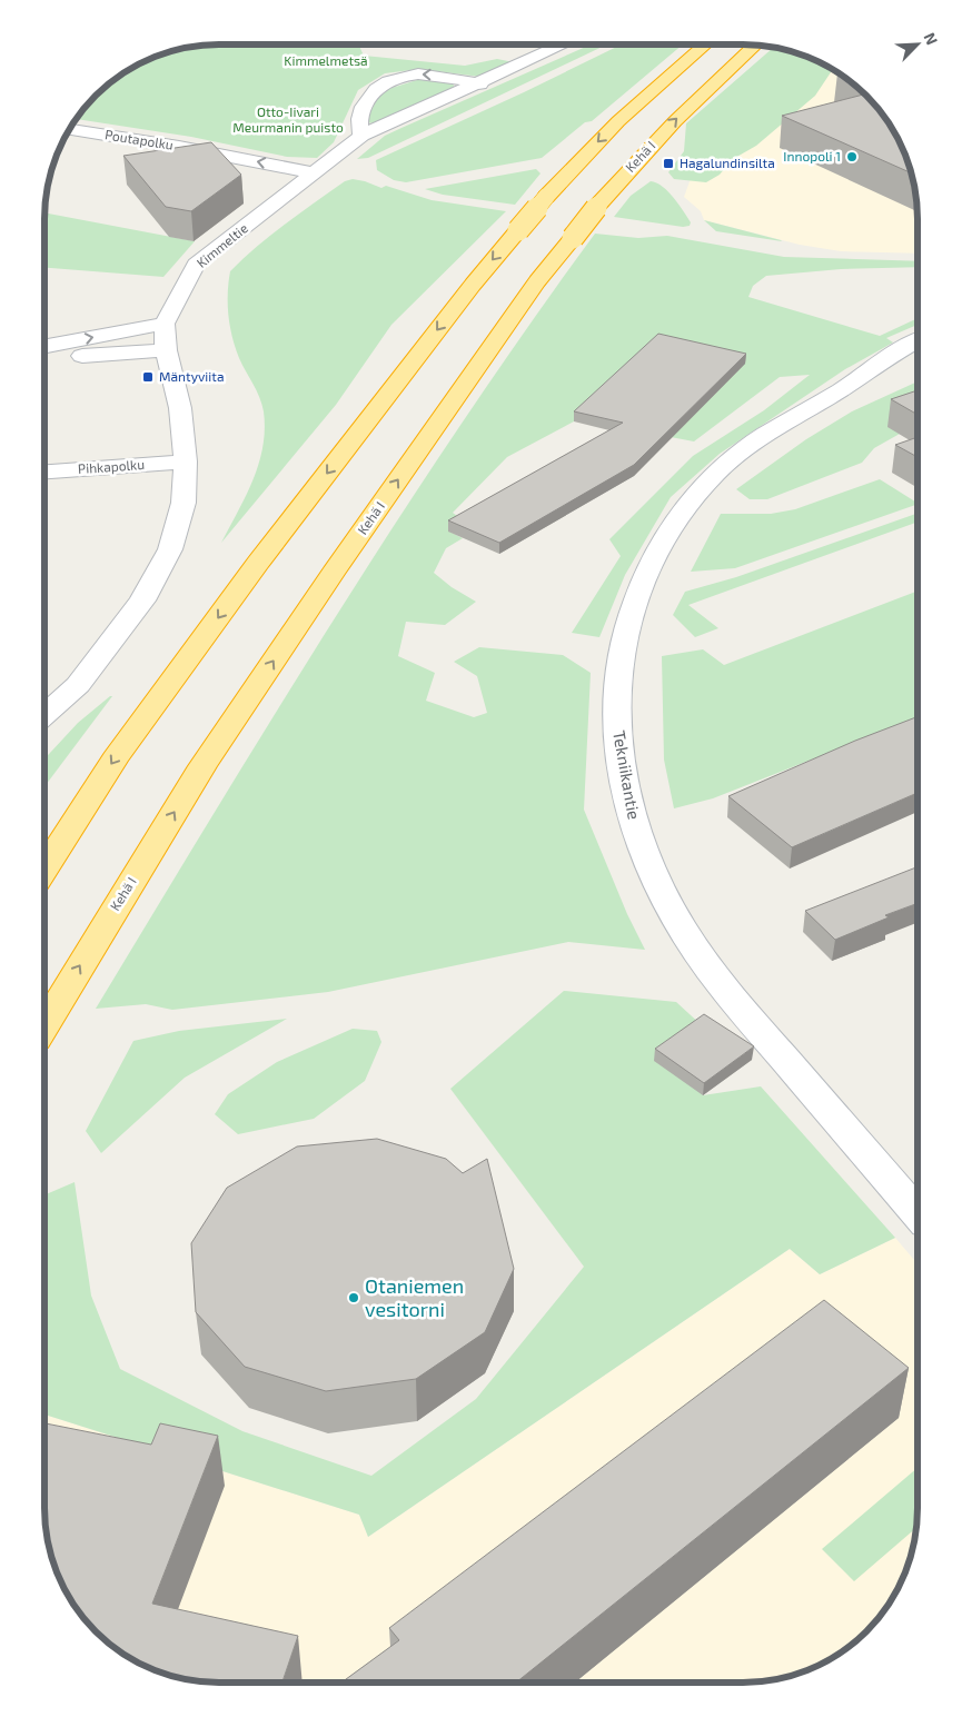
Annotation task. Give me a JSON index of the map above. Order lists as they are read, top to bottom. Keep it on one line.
{"streets":{"highway":["Kehä I"],"street":["Poutapolku","Kimmeltie","Pihkapolku","Tekniikantie"]},"crossings":[["Poutapolku","Kimmeltie"]],"parks":["Kimmelmetsä","Otto-Iivari Meurmanin puisto"],"places":{"other":["Innopoli 1","Otaniemen vesitorni"],"transit":["Hagalundinsilta","Mäntyviita"]},"north":"top right"}
